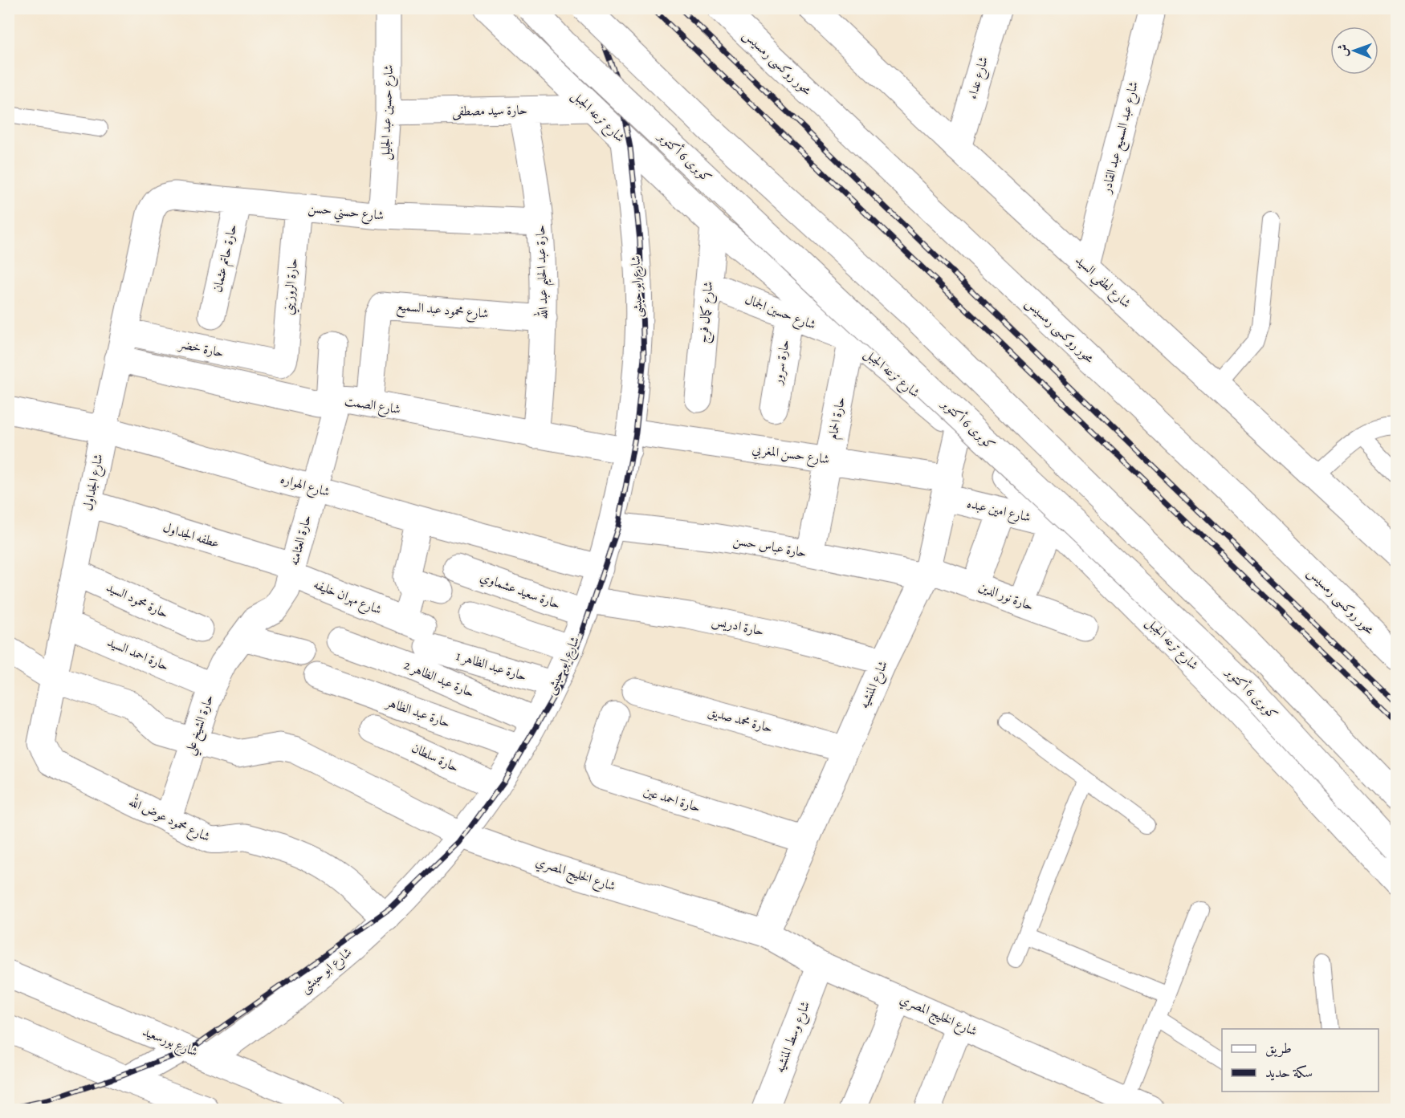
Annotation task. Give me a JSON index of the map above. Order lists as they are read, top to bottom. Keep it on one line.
{"streets":{"main road":["محور روكسى رمسيس","شارع عداء","حارة سيد مصطفى","شارع حسين عبد الجليل","شارع ترعه الجبل","شارع عبد السميع عبد القادر","كوبرى 6 أكتوبر","شارع حسني حسن","حارة حاتم عثمان","حارة عبد الحليم عبد الله","شارع لطفي السيد","حارة الروزيني","شارع ابو حبشى","شارع محمود عبد السميع","شارع كمال فرج","شارع حسين الجمال","حارة خضر","حارة سرور","شارع الصمت","حارة الحمام","شارع حسن المغربي","شارع الجداول","شارع الهواره","شارع امين عبده","عطفه الجداول","حارة العثامنه","حارة عباس حسن","حارة سعيد عشماوي","حارة نور الدين","شارع مهران خليفه","حارة محمود السيد","حارة ادريس","حارة احمد السيد","حارة عبد الظاهر 1","حارة عبد الظاهر 2","شارع المنشيه","حارة عبد الظاهر","حارة محمد صديق","حارة الشيخ علي","حارة سلطان","حارة احمد عين","شارع محمود عوض الله","شارع الخليج المصري","شارع وسط المنشيه","شارع بورسعيد"]},"crossings":[["شارع عداء","شارع لطفي السيد"],["حارة سيد مصطفى","شارع حسين عبد الجليل"],["حارة سيد مصطفى","شارع ترعه الجبل"],["حارة سيد مصطفى","حارة عبد الحليم عبد الله"],["شارع حسين عبد الجليل","شارع حسني حسن"],["شارع ترعه الجبل","شارع ابو حبشى"],["شارع ترعه الجبل","شارع كمال فرج"],["شارع ترعه الجبل","شارع حسين الجمال"],["شارع ترعه الجبل","حارة الحمام"],["شارع ترعه الجبل","شارع امين عبده"],["شارع ترعه الجبل","شارع المنشيه"],["شارع عبد السميع عبد القادر","شارع لطفي السيد"],["شارع حسني حسن","حارة حاتم عثمان"],["شارع حسني حسن","حارة عبد الحليم عبد الله"],["شارع حسني حسن","حارة الروزيني"],["شارع حسني حسن","شارع الجداول"],["حارة عبد الحليم عبد الله","شارع محمود عبد السميع"],["حارة عبد الحليم عبد الله","شارع الصمت"],["حارة الروزيني","حارة خضر"],["شارع ابو حبشى","شارع الصمت"],["شارع ابو حبشى","شارع حسن المغربي"],["شارع ابو حبشى","شارع الهواره"],["شارع ابو حبشى","حارة عباس حسن"],["شارع ابو حبشى","حارة سعيد عشماوي"],["شارع ابو حبشى","حارة ادريس"],["شارع ابو حبشى","حارة عبد الظاهر 1"],["شارع ابو حبشى","حارة عبد الظاهر 2"],["شارع ابو حبشى","حارة عبد الظاهر"],["شارع ابو حبشى","حارة سلطان"],["شارع ابو حبشى","شارع محمود عوض الله"],["شارع ابو حبشى","شارع الخليج المصري"],["شارع ابو حبشى","شارع بورسعيد"],["شارع محمود عبد السميع","شارع الصمت"],["شارع كمال فرج","شارع حسين الجمال"],["شارع حسين الجمال","حارة سرور"],["شارع حسين الجمال","حارة الحمام"],["حارة خضر","شارع الجداول"],["شارع الصمت","شارع حسن المغربي"],["شارع الصمت","شارع الجداول"],["شارع الصمت","حارة العثامنه"],["حارة الحمام","شارع حسن المغربي"],["حارة الحمام","حارة عباس حسن"],["شارع حسن المغربي","شارع امين عبده"],["شارع حسن المغربي","شارع المنشيه"],["شارع الجداول","شارع الهواره"],["شارع الجداول","عطفه الجداول"],["شارع الجداول","حارة محمود السيد"],["شارع الجداول","حارة احمد السيد"],["شارع الجداول","شارع محمود عوض الله"],["شارع الجداول","شارع الخليج المصري"],["شارع الهواره","حارة العثامنه"],["شارع امين عبده","شارع المنشيه"],["عطفه الجداول","حارة العثامنه"],["عطفه الجداول","شارع مهران خليفه"],["حارة العثامنه","شارع مهران خليفه"],["حارة العثامنه","حارة الشيخ علي"],["حارة عباس حسن","حارة نور الدين"],["حارة عباس حسن","شارع المنشيه"],["حارة سعيد عشماوي","حارة ادريس"],["حارة نور الدين","شارع المنشيه"],["شارع مهران خليفه","حارة عبد الظاهر 1"],["حارة ادريس","شارع المنشيه"],["حارة احمد السيد","حارة الشيخ علي"],["شارع المنشيه","حارة محمد صديق"],["شارع المنشيه","حارة احمد عين"],["شارع المنشيه","شارع الخليج المصري"],["حارة الشيخ علي","شارع محمود عوض الله"],["حارة الشيخ علي","شارع الخليج المصري"],["شارع الخليج المصري","شارع وسط المنشيه"]],"legend":["طريق","سكة حديد"],"north":"left"}
